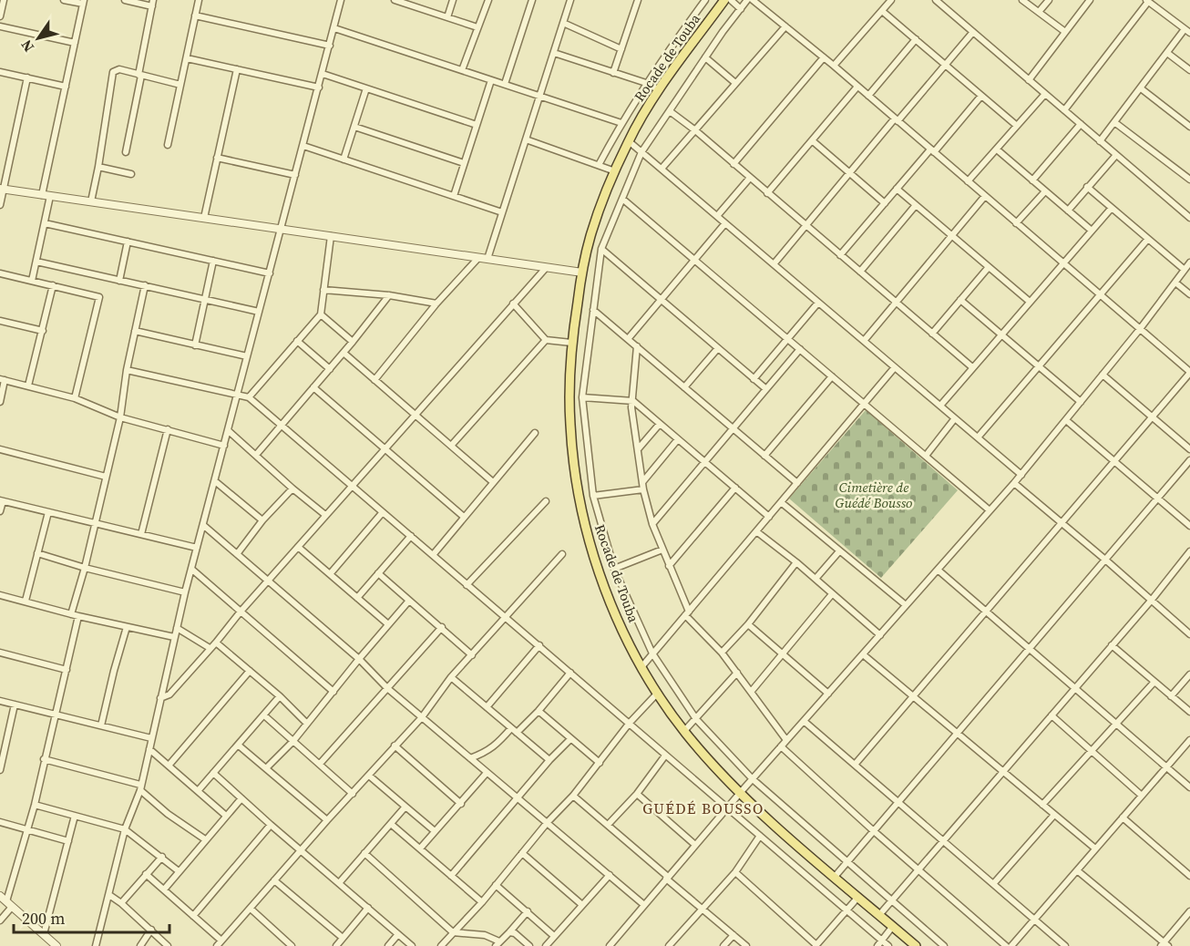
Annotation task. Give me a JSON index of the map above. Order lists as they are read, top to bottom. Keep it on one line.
{"streets":{"main road":["Rocade de Touba"]},"districts":["GUÉDÉ BOUSSO"],"parks":["Cimetière de Guédé Bousso"],"scale_bar":"200 m","north":"bottom left"}
